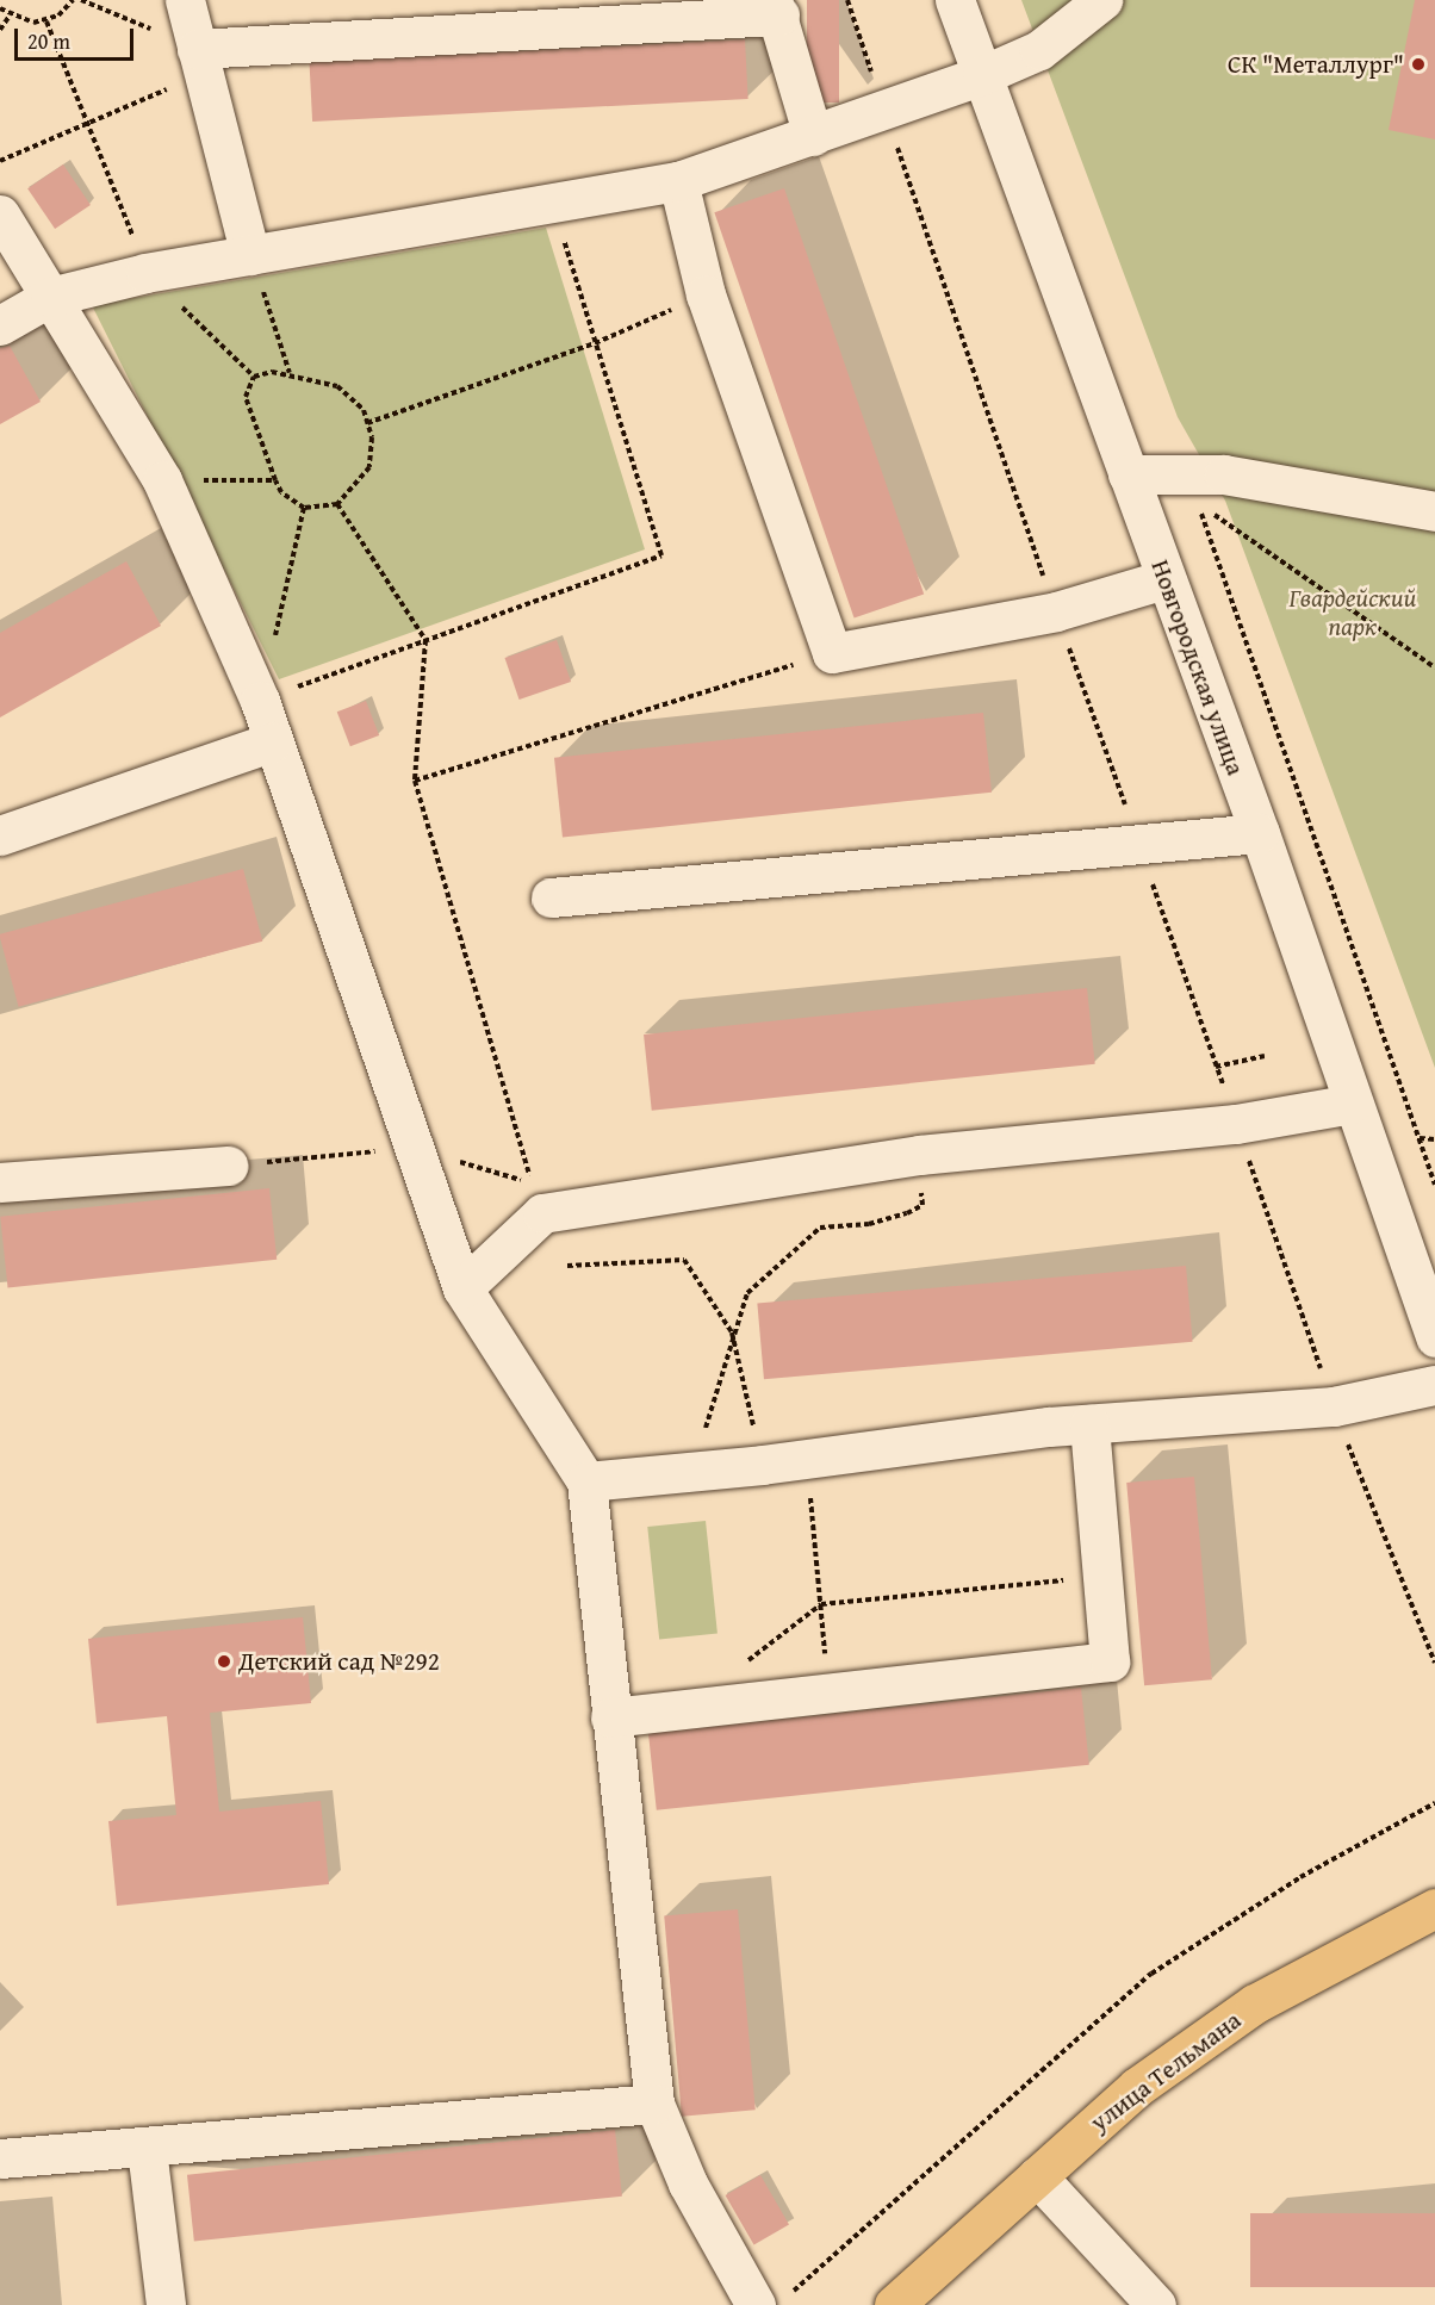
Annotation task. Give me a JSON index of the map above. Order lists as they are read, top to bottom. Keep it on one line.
{"streets":{"main road":["улица Тельмана"],"street":["Новгородская улица"]},"parks":["Гвардейский парк"],"places":["СК \"Металлург\"","Детский сад №292"],"scale_bar":"20 m"}
